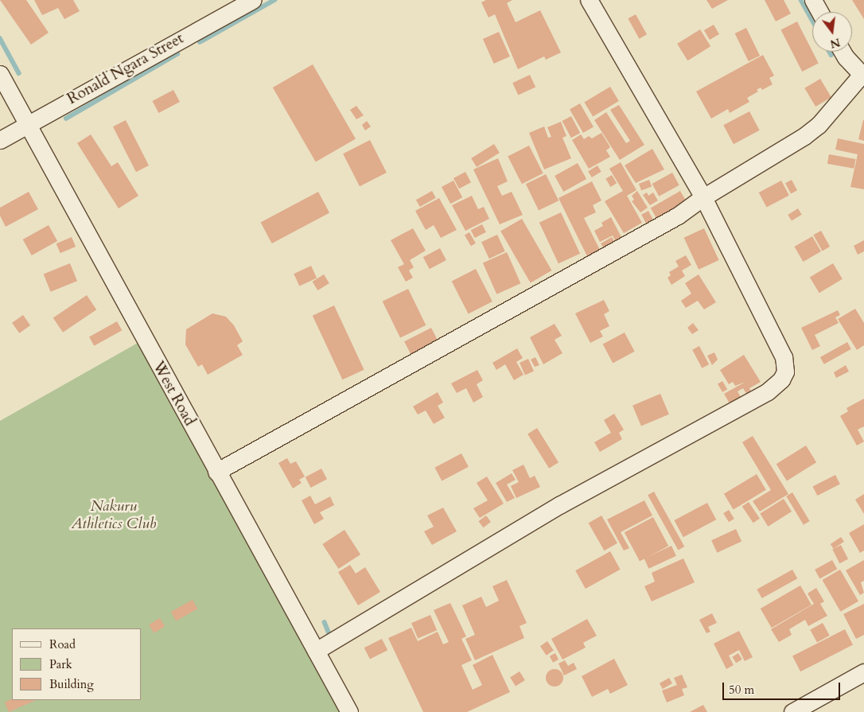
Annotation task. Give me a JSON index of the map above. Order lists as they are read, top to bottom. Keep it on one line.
{"streets":{"street":["Ronald Ngara Street","West Road"]},"crossings":[["Ronald Ngara Street","West Road"]],"parks":["Nakuru Athletics Club"],"legend":["Road","Park","Building"],"scale_bar":"50 m","north":"bottom"}
